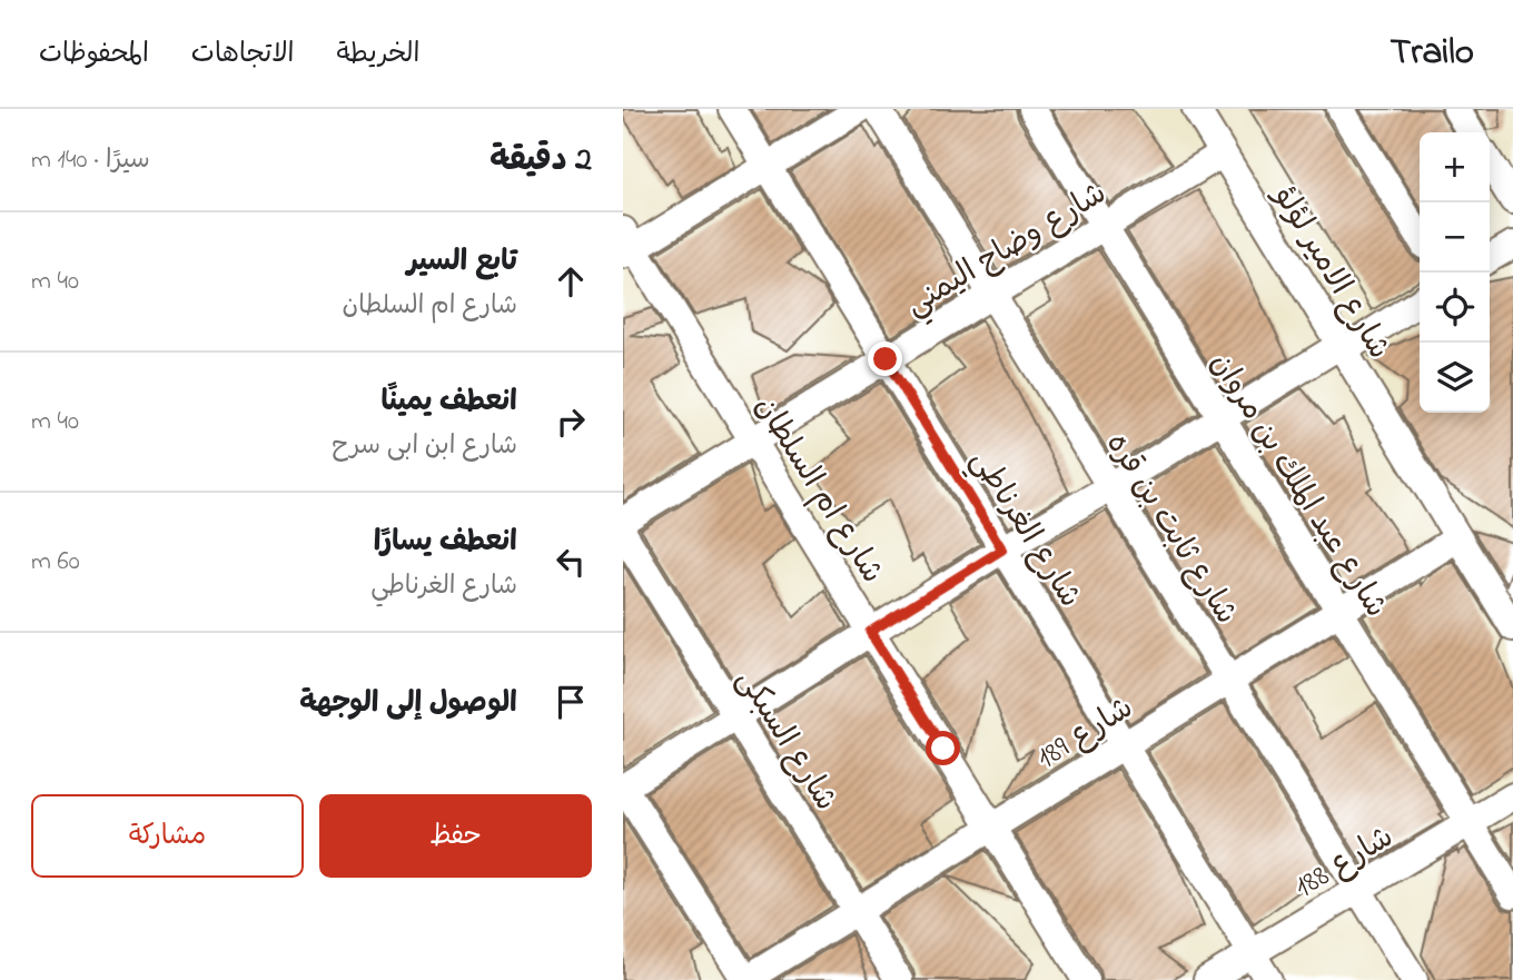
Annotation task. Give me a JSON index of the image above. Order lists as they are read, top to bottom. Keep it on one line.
{"streets":{"street":["شارع وضاح اليمني","شارع الامير لؤلؤ","شارع عبد الملك بن مروان","شارع ام السلطان","شارع الغرناطي","شارع ثابت بن قره","شارع 189","شارع السبكى","شارع 188"]},"crossings":[["شارع وضاح اليمني","شارع الامير لؤلؤ"],["شارع وضاح اليمني","شارع عبد الملك بن مروان"],["شارع وضاح اليمني","شارع ام السلطان"],["شارع وضاح اليمني","شارع الغرناطي"],["شارع وضاح اليمني","شارع ثابت بن قره"],["شارع الامير لؤلؤ","شارع 189"],["شارع عبد الملك بن مروان","شارع 189"],["شارع عبد الملك بن مروان","شارع 188"],["شارع ام السلطان","شارع 189"],["شارع الغرناطي","شارع 189"],["شارع الغرناطي","شارع 188"],["شارع ثابت بن قره","شارع 189"],["شارع ثابت بن قره","شارع 188"],["شارع 189","شارع السبكى"]],"page":{"header":"Trailo","nav":["الخريطة","الاتجاهات","المحفوظات"],"heading":["2 دقيقة","سيرًا · 140 m"],"map_buttons":["+","−"],"list":[["تابع السير","شارع ام السلطان","40 m"],["انعطف يمينًا","شارع ابن ابى سرح","40 m"],["انعطف يسارًا","شارع الغرناطي","60 m"],"الوصول إلى الوجهة"],"buttons":["حفظ","مشاركة"]}}
